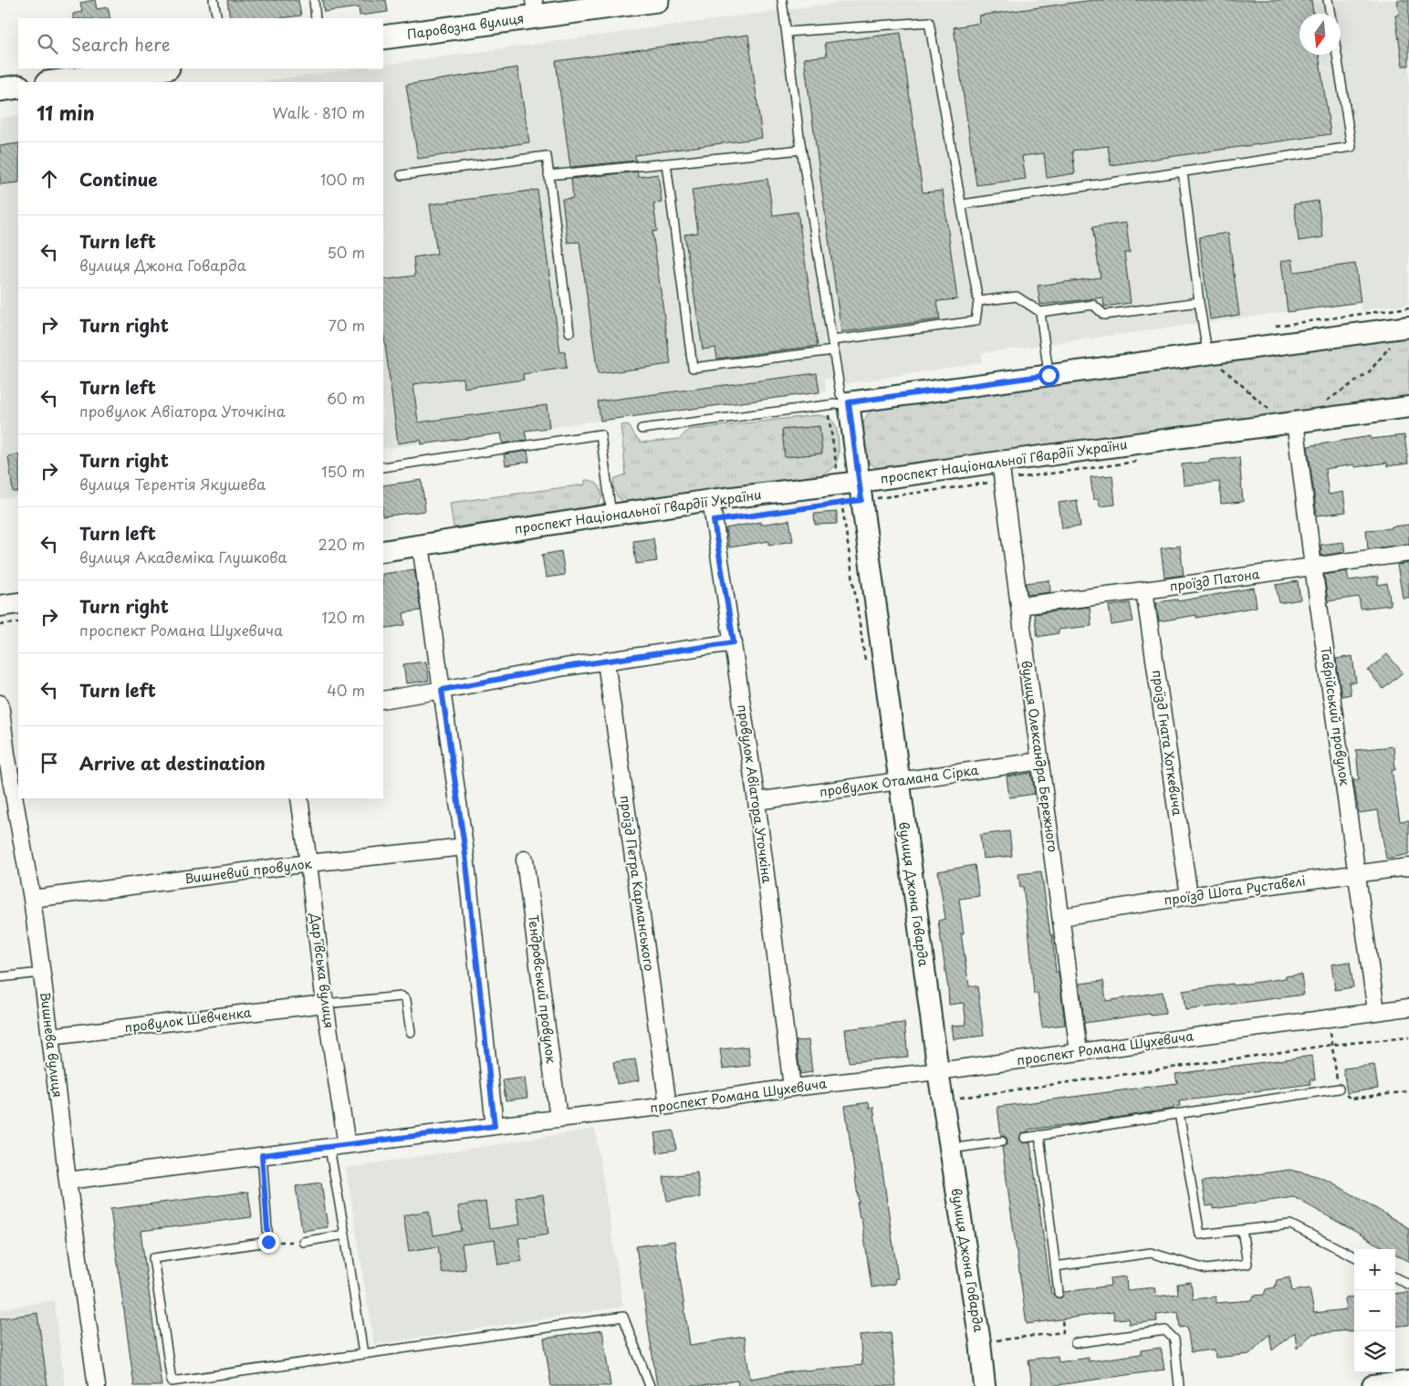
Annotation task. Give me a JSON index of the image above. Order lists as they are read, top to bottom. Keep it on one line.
{"streets":{"main road":["Паровозна вулиця"],"street":["проспект Національної Гвардії України","проїзд Патона","Таврійський провулок","проїзд Гната Хоткевича","вулиця Олександра Бережного","провулок Отамана Сірка","провулок Авіатора Уточкіна","Вишневий провулок","проїзд Петра Карманського","проїзд Шота Руставелі","вулиця Джона Говарда","Дар'ївська вулиця","Тендровський провулок","провулок Шевченка","Вишнева вулиця","проспект Романа Шухевича"]},"crossings":[["проспект Національної Гвардії України","Таврійський провулок"],["проспект Національної Гвардії України","вулиця Олександра Бережного"],["проспект Національної Гвардії України","провулок Авіатора Уточкіна"],["проспект Національної Гвардії України","вулиця Джона Говарда"],["проїзд Патона","Таврійський провулок"],["проїзд Патона","проїзд Гната Хоткевича"],["проїзд Патона","вулиця Олександра Бережного"],["Таврійський провулок","проїзд Шота Руставелі"],["Таврійський провулок","проспект Романа Шухевича"],["проїзд Гната Хоткевича","проїзд Шота Руставелі"],["вулиця Олександра Бережного","провулок Отамана Сірка"],["вулиця Олександра Бережного","проїзд Шота Руставелі"],["вулиця Олександра Бережного","проспект Романа Шухевича"],["провулок Отамана Сірка","провулок Авіатора Уточкіна"],["провулок Отамана Сірка","вулиця Джона Говарда"],["провулок Авіатора Уточкіна","проспект Романа Шухевича"],["Вишневий провулок","Дар'ївська вулиця"],["Вишневий провулок","Вишнева вулиця"],["проїзд Петра Карманського","проспект Романа Шухевича"],["вулиця Джона Говарда","проспект Романа Шухевича"],["Дар'ївська вулиця","провулок Шевченка"],["Дар'ївська вулиця","проспект Романа Шухевича"],["Тендровський провулок","проспект Романа Шухевича"],["провулок Шевченка","Вишнева вулиця"],["Вишнева вулиця","проспект Романа Шухевича"]],"north":"bottom","page":{"search":"Search here","heading":["11 min","Walk · 810 m"],"list":[["Continue","100 m"],["Turn left","вулиця Джона Говарда","50 m"],["Turn right","70 m"],["Turn left","провулок Авіатора Уточкіна","60 m"],["Turn right","вулиця Терентія Якушева","150 m"],["Turn left","вулиця Академіка Глушкова","220 m"],["Turn right","проспект Романа Шухевича","120 m"],["Turn left","40 m"],"Arrive at destination"],"map_buttons":["+","−"]}}
